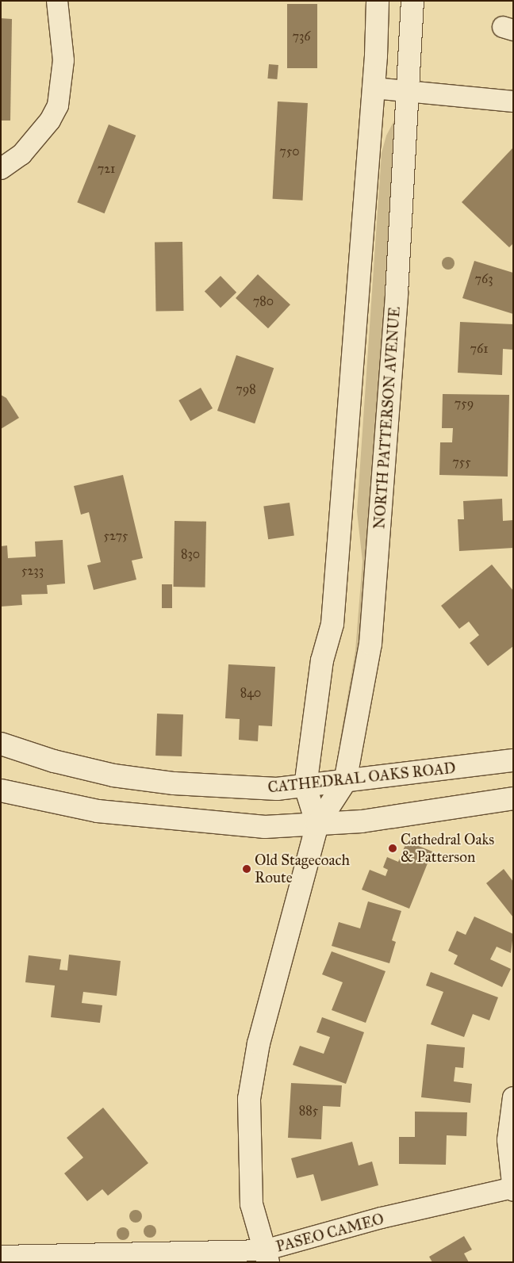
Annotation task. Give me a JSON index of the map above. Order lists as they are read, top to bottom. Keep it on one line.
{"streets":{"main road":["NORTH PATTERSON AVENUE","CATHEDRAL OAKS ROAD"],"street":["PASEO CAMEO"]},"crossings":[["NORTH PATTERSON AVENUE","CATHEDRAL OAKS ROAD"],["NORTH PATTERSON AVENUE","PASEO CAMEO"]],"places":["Cathedral Oaks & Patterson","Old Stagecoach Route"],"house_numbers":["736","750","721","763","780","761","798","759","755","5275","830","5233","840","885"]}
